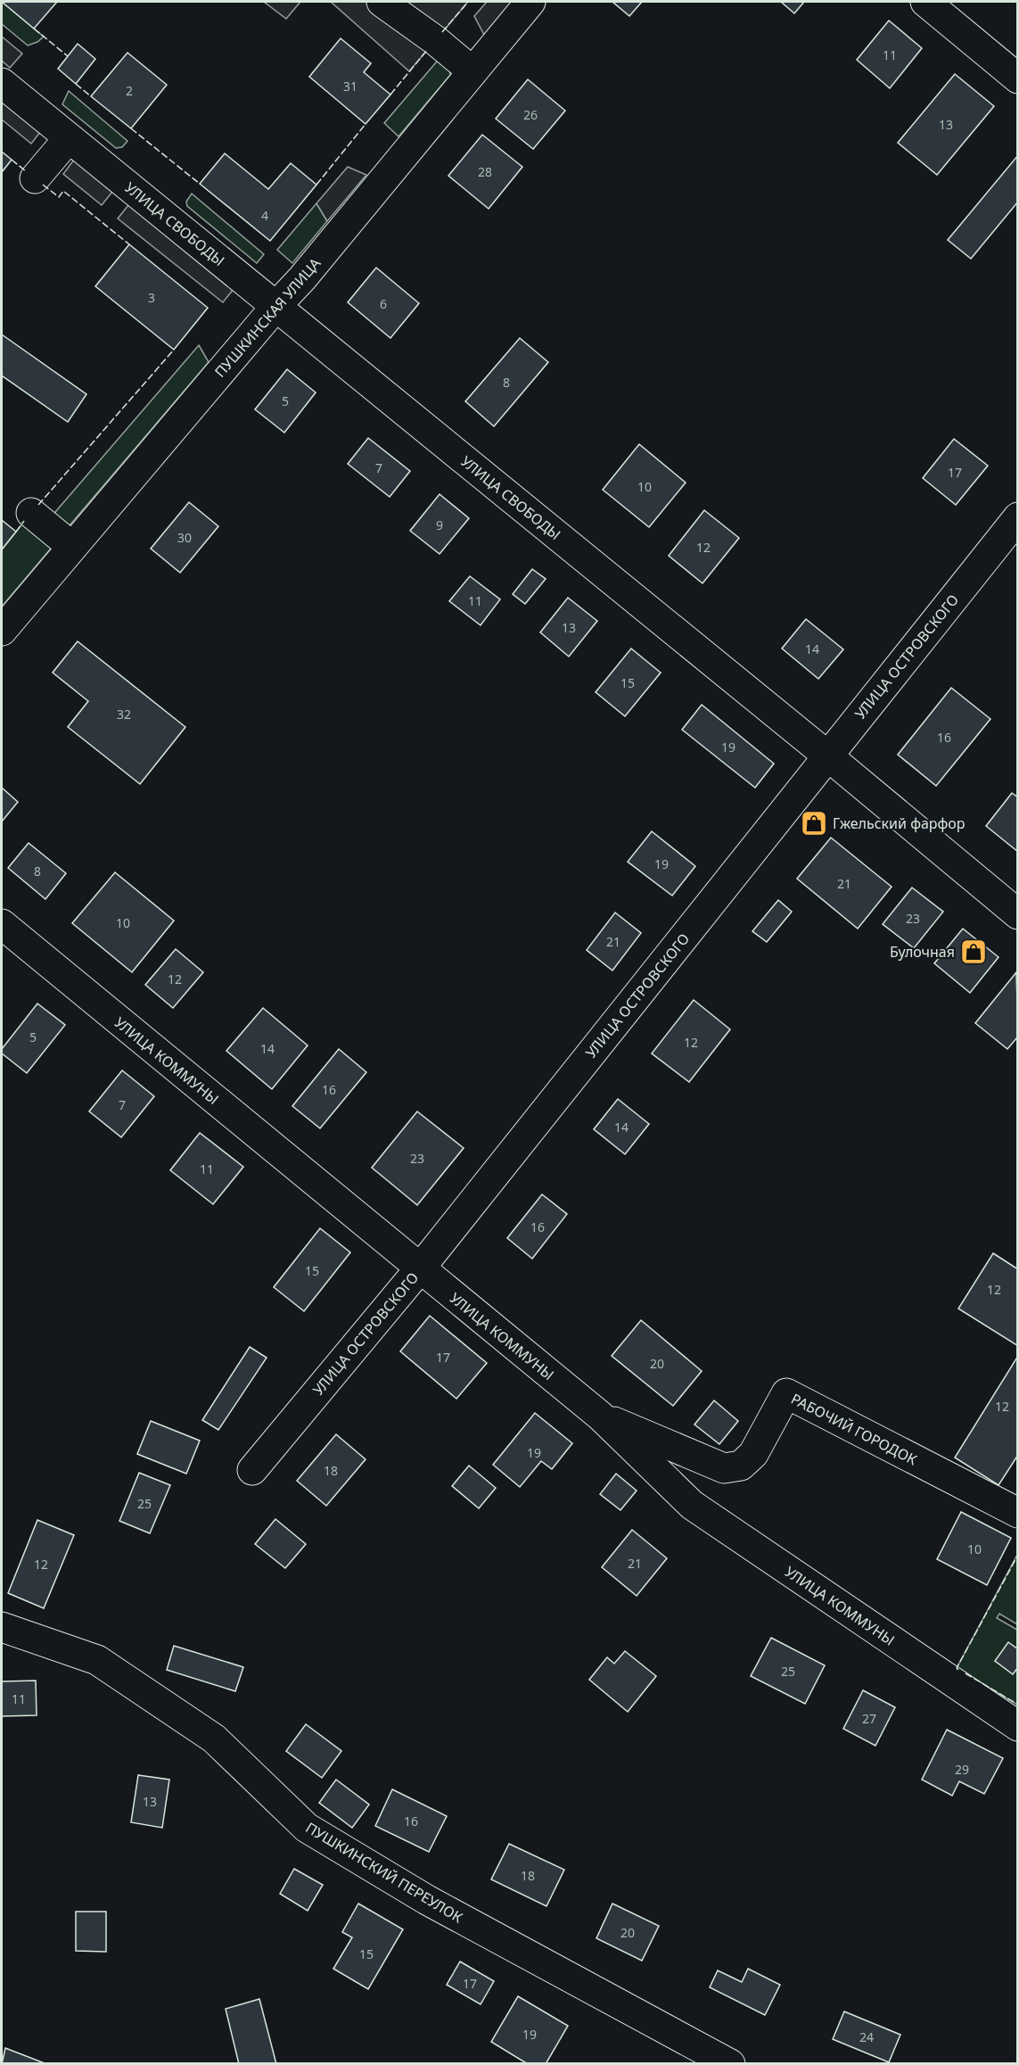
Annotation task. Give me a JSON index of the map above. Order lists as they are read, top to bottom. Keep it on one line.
{"streets":{"street":["УЛИЦА СВОБОДЫ","ПУШКИНСКАЯ УЛИЦА","УЛИЦА ОСТРОВСКОГО","УЛИЦА КОММУНЫ","РАБОЧИЙ ГОРОДОК","ПУШКИНСКИЙ ПЕРЕУЛОК"]},"crossings":[["УЛИЦА СВОБОДЫ","ПУШКИНСКАЯ УЛИЦА"],["УЛИЦА СВОБОДЫ","УЛИЦА ОСТРОВСКОГО"],["УЛИЦА ОСТРОВСКОГО","УЛИЦА КОММУНЫ"],["УЛИЦА КОММУНЫ","РАБОЧИЙ ГОРОДОК"]],"places":{"shop":["Гжельский фарфор","Булочная"]},"house_numbers":["11","31","2","26","13","28","4","3","6","8","5","7","17","10","9","30","12","11","13","14","15","32","16","19","19","8","21","23","10","21","12","5","12","14","16","7","14","23","11","16","15","12","17","20","12","19","18","25","10","21","12","25","11","27","29","13","16","18","20","15","17","19","24"]}
